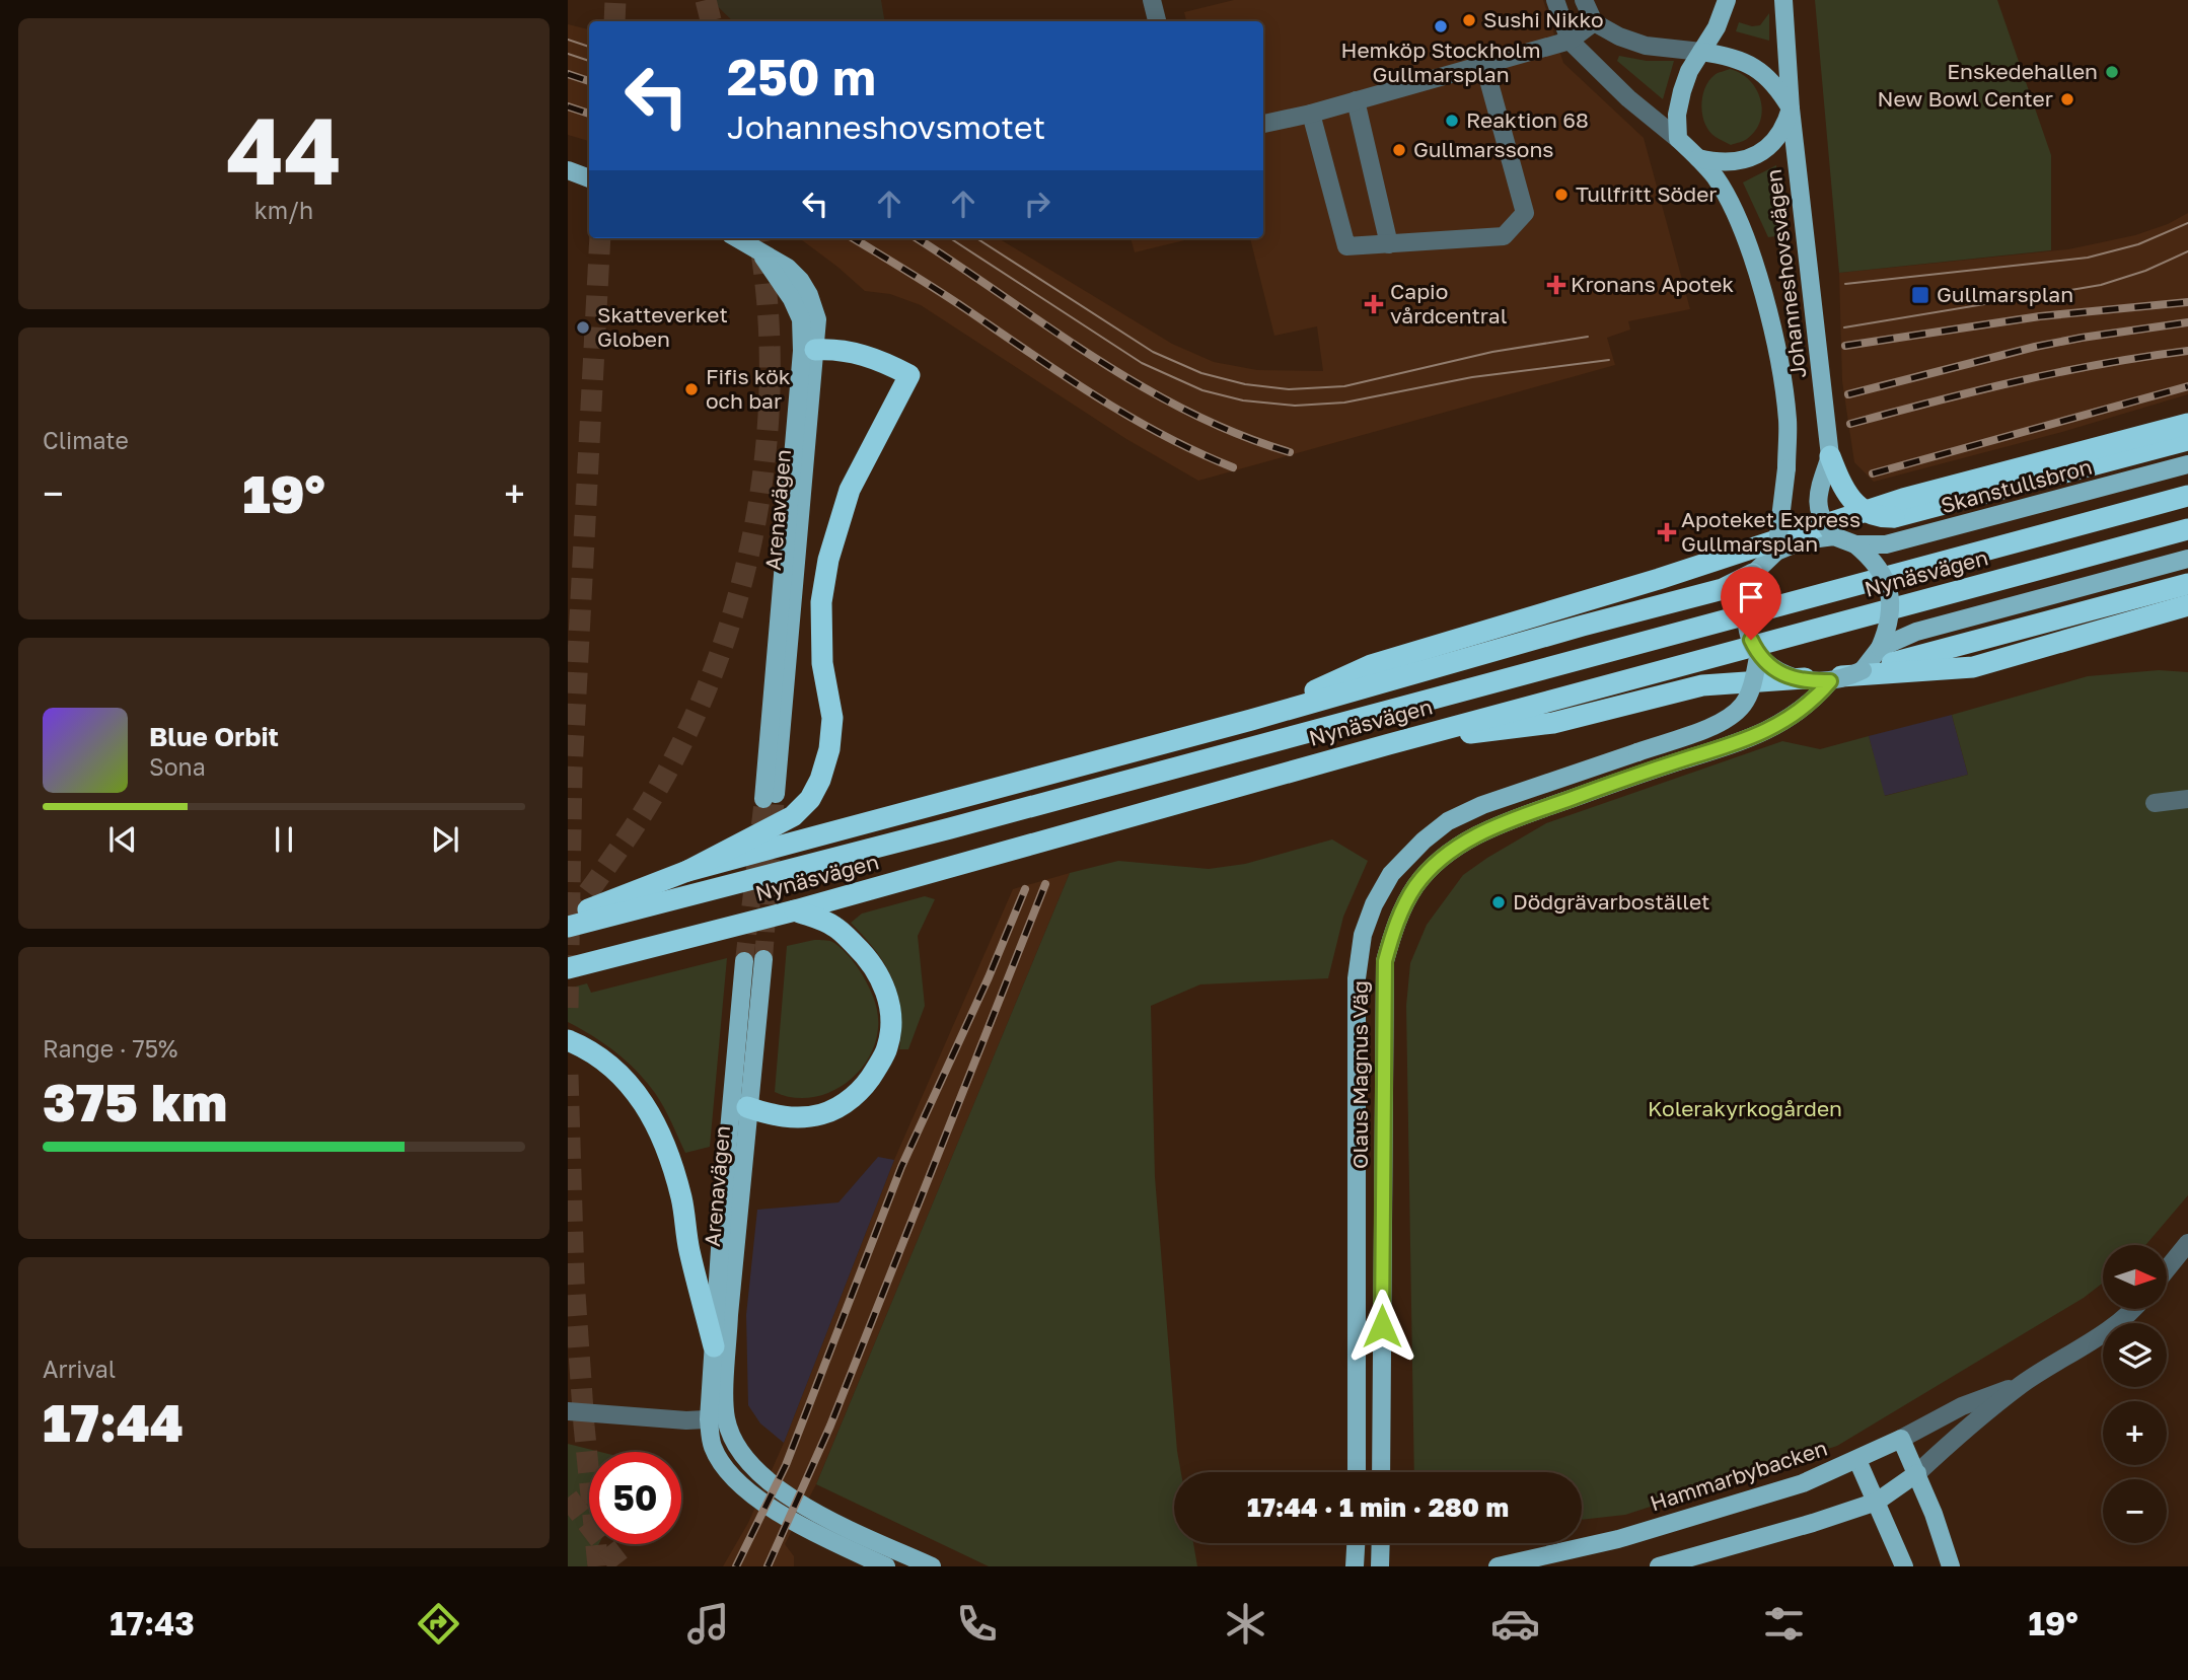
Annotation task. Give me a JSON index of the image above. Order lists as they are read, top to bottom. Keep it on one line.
{"streets":{"highway":["Nynäsvägen"],"main road":["Johanneshovsvägen","Skanstullsbron","Arenavägen","Olaus Magnus Väg","Hammarbybacken"]},"crossings":[["Johanneshovsvägen","Skanstullsbron"],["Johanneshovsvägen","Olaus Magnus Väg"],["Skanstullsbron","Olaus Magnus Väg"]],"parks":["Kolerakyrkogården"],"places":{"other":["Sushi Nikko","Hemköp Stockholm Gullmarsplan","Enskedehallen","New Bowl Center","Reaktion 68","Gullmarssons","Tullfritt Söder","Skatteverket Globen","Fifis kök och bar","Dödgrävarbostället"],"health":["Kronans Apotek","Capio vårdcentral","Apoteket Express Gullmarsplan"],"transit":["Gullmarsplan"]},"north":"right","page":{"tile":[["44","km/h"],"Climate",["Range · 75%","375 km"],["Arrival","17:44"]],"turn":["250 m","Johanneshovsmotet"],"heat":["−","19°","+"],"song":["Blue Orbit","Sona"],"map_buttons":["+","−"],"limit":"50","trip":"17:44 · 1 min · 280 m","tabs":["17:43","19°"]}}
